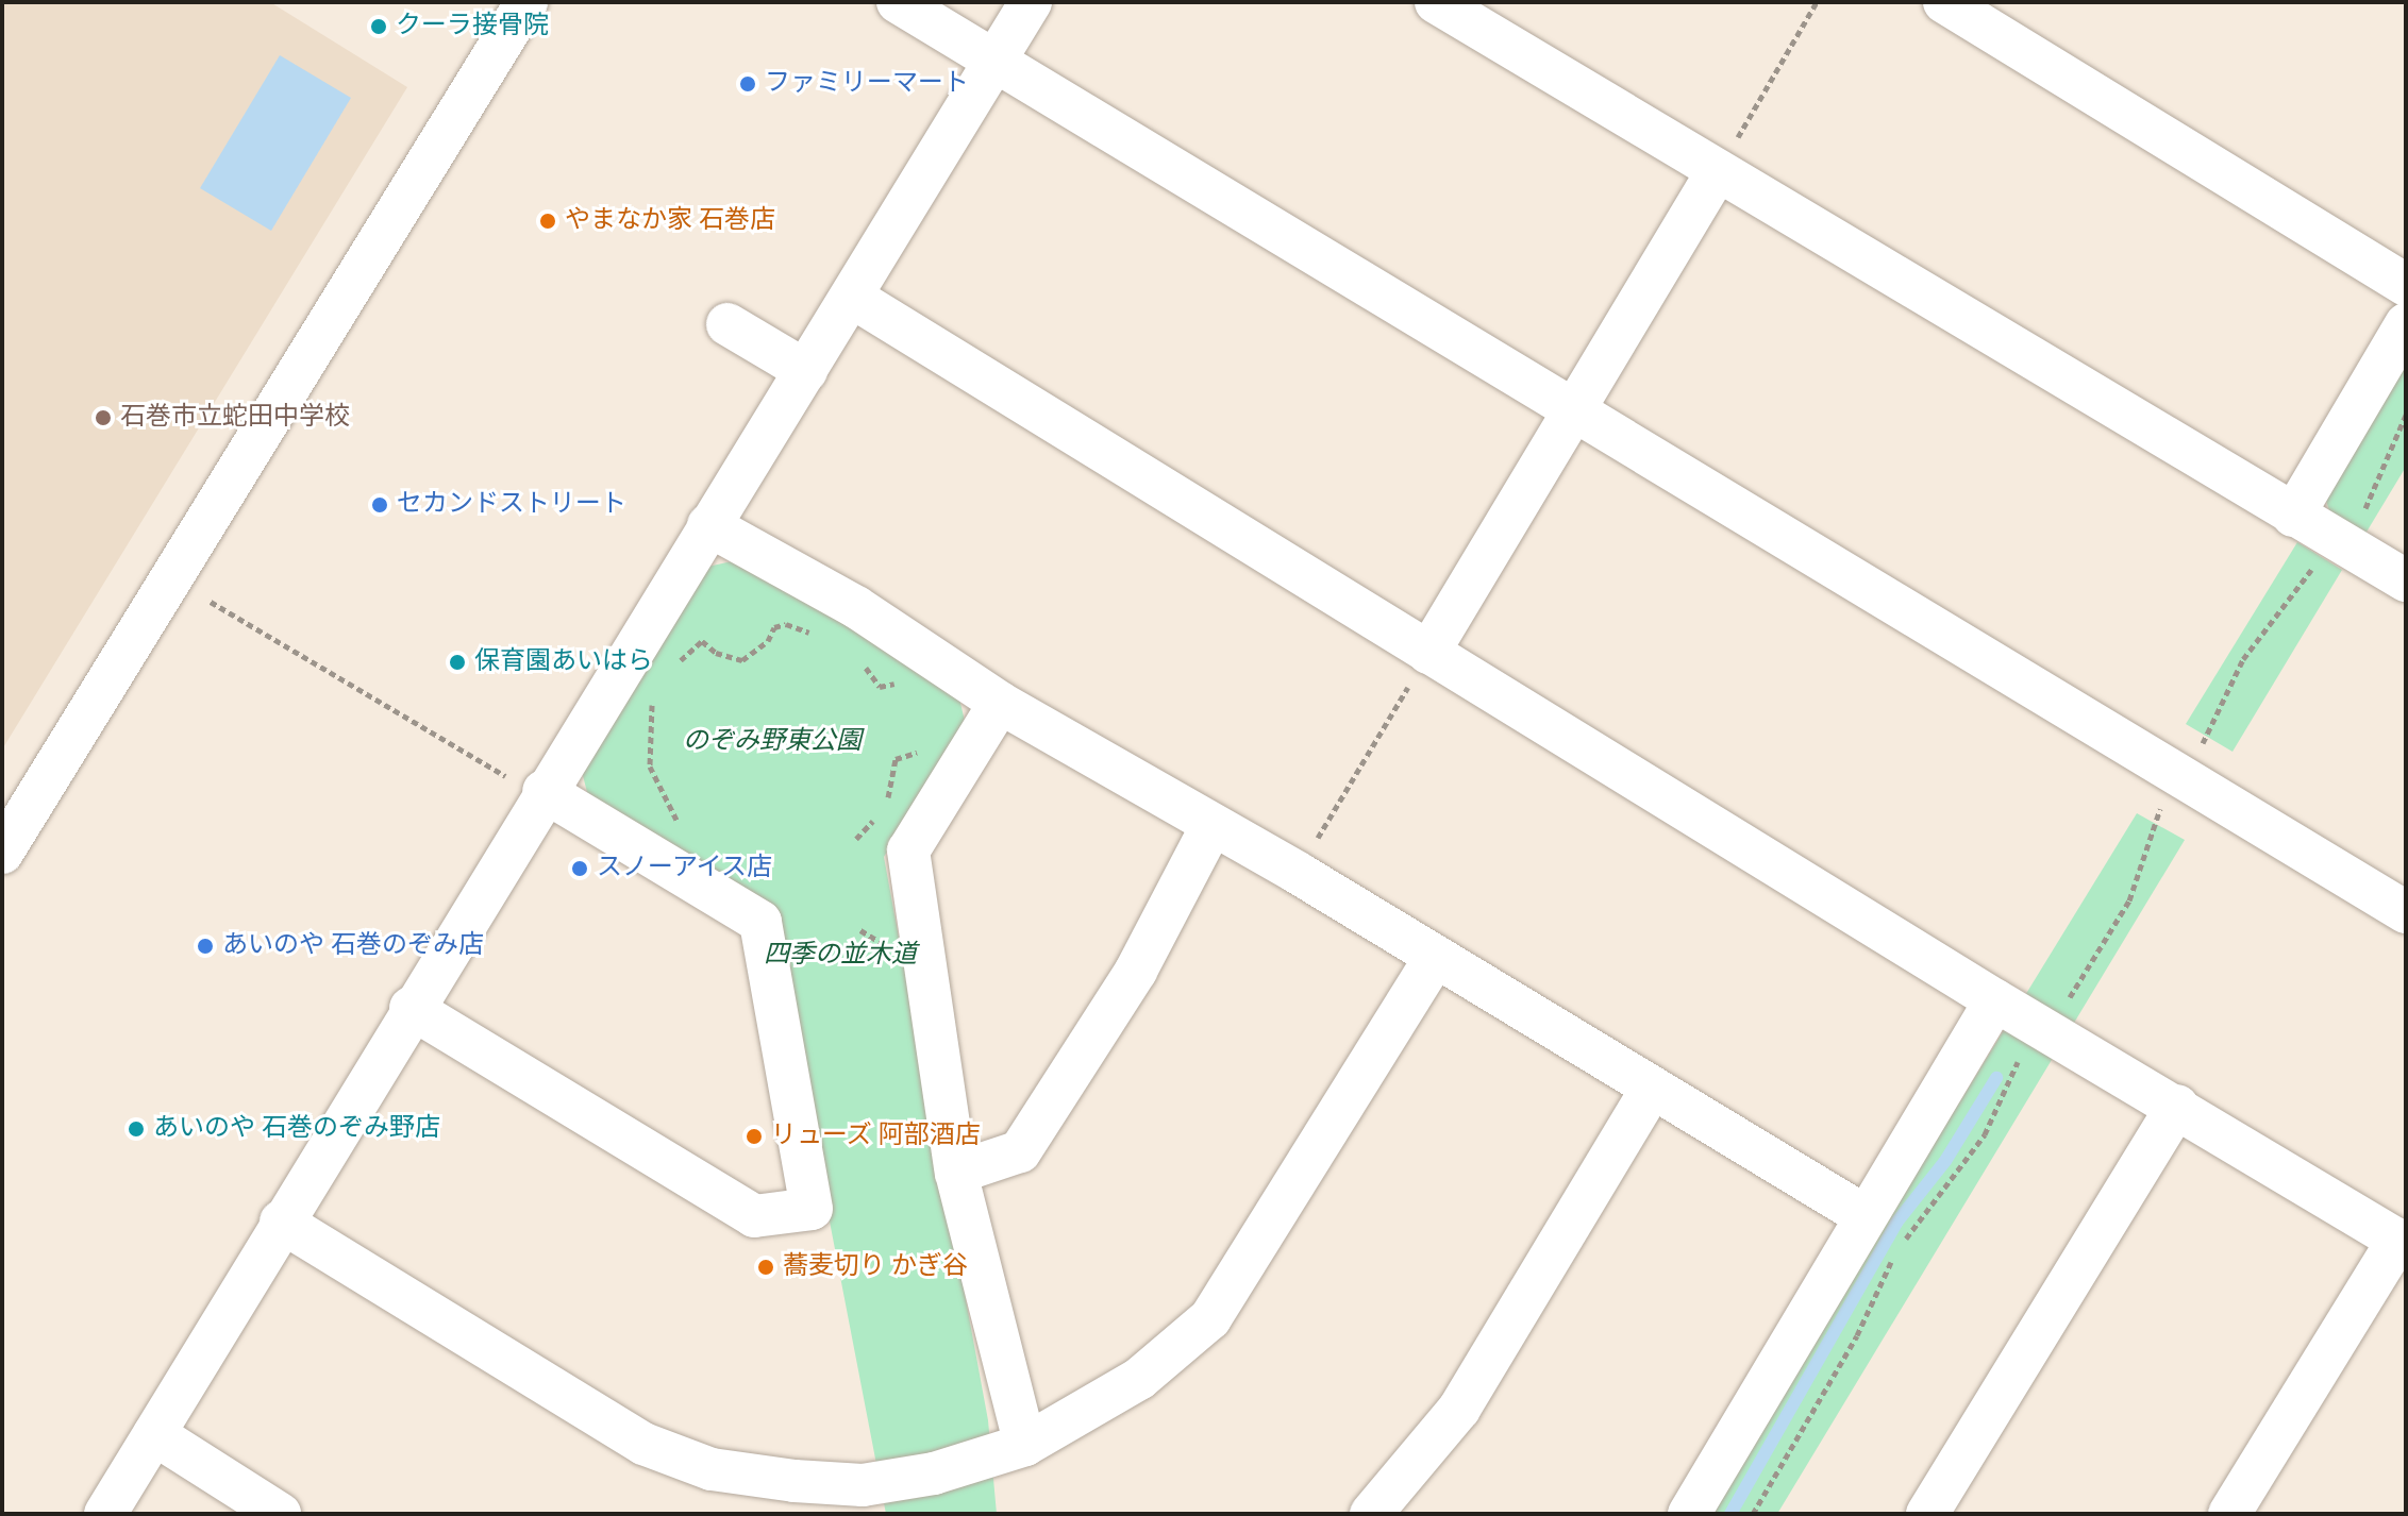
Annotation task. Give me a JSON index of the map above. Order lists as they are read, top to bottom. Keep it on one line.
{"parks":["のぞみ野東公園","四季の並木道"],"places":["クーラ接骨院","ファミリーマート","やまなか家 石巻店","石巻市立蛇田中学校","セカンドストリート","保育園あいはら","スノーアイス店","あいのや 石巻のぞみ店","あいのや 石巻のぞみ野店","リューズ 阿部酒店","蕎麦切り かぎ谷"]}
